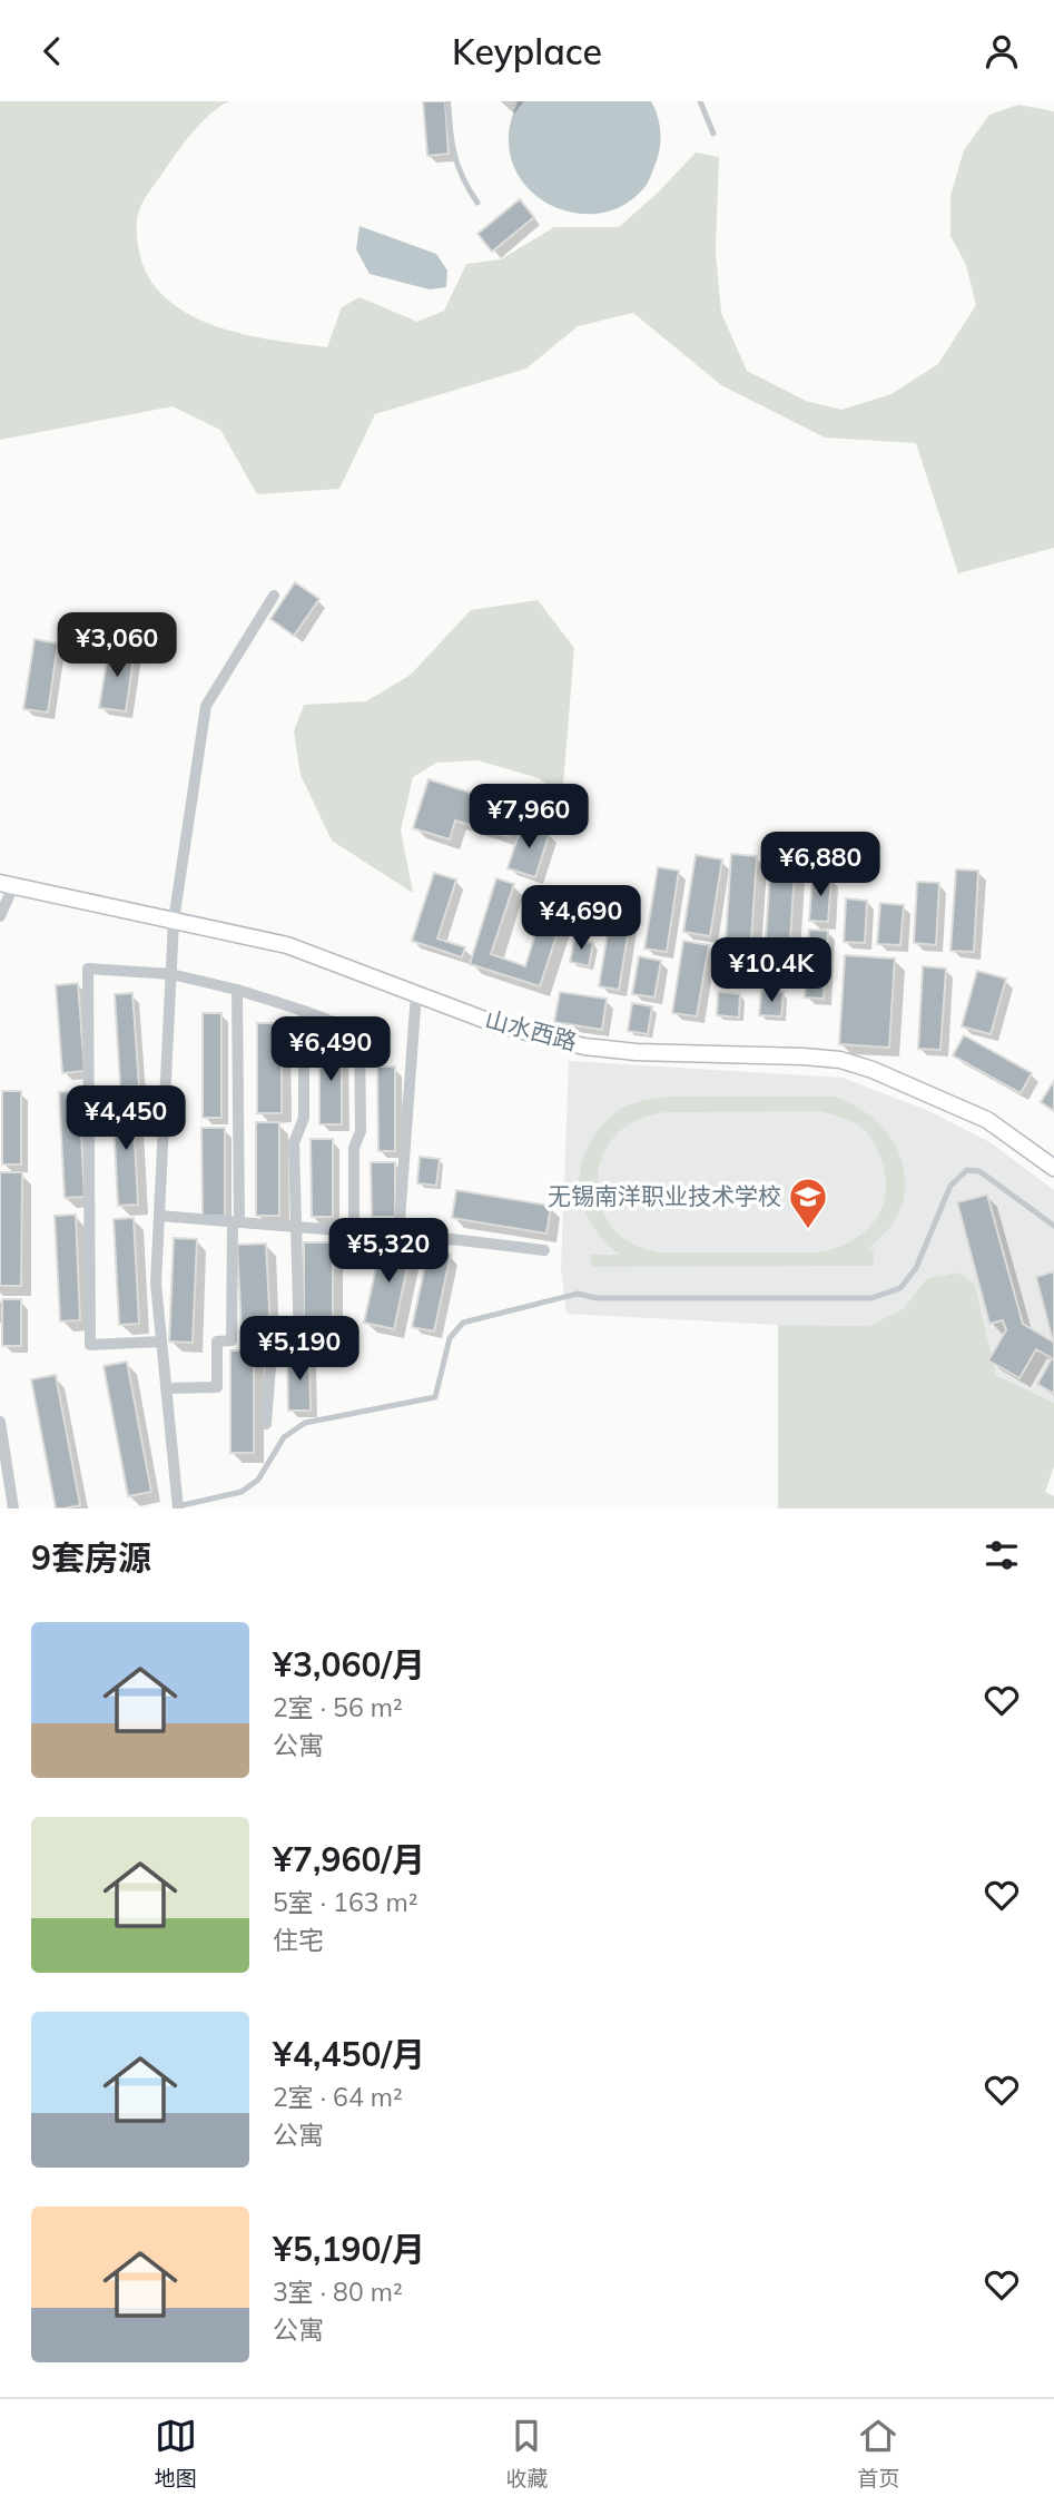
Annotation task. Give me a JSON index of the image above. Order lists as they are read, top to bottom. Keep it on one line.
{"streets":{"street":["山水西路"]},"places":{"school or university":["无锡南洋职业技术学校"]},"page":{"header":"Keyplace","price":["¥3,060","¥7,960","¥6,880","¥4,690","¥10.4K","¥6,490","¥4,450","¥5,320","¥5,190"],"heading":"9套房源","list":[{"name":"¥3,060/月","note":"2室 · 56 m² · 公寓"},{"name":"¥7,960/月","note":"5室 · 163 m² · 住宅"},{"name":"¥4,450/月","note":"2室 · 64 m² · 公寓"},{"name":"¥5,190/月","note":"3室 · 80 m² · 公寓"}],"tabs":["地图","收藏","首页"]}}
